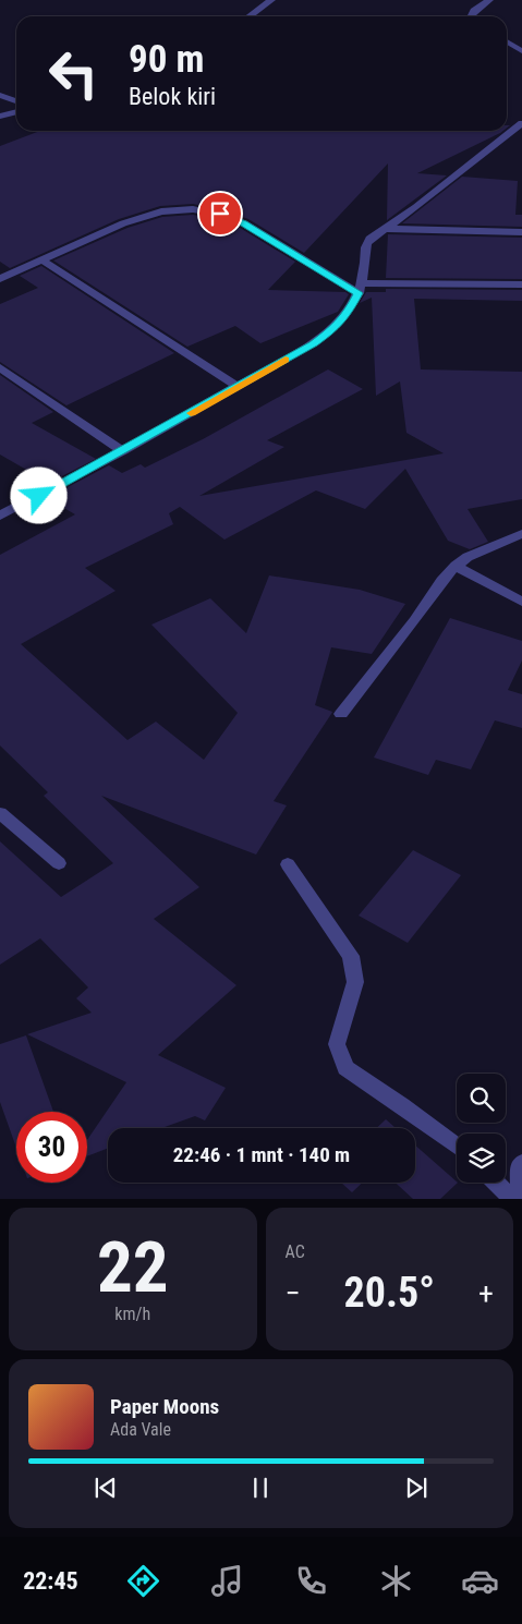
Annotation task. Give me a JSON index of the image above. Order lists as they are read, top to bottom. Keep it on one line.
{"page":{"turn":["90 m","Belok kiri"],"limit":"30","trip":"22:46 · 1 mnt · 140 m","tile":[["22","km/h"],"AC"],"heat":["−","20.5°","+"],"song":["Paper Moons","Ada Vale"],"tabs":"22:45"}}
